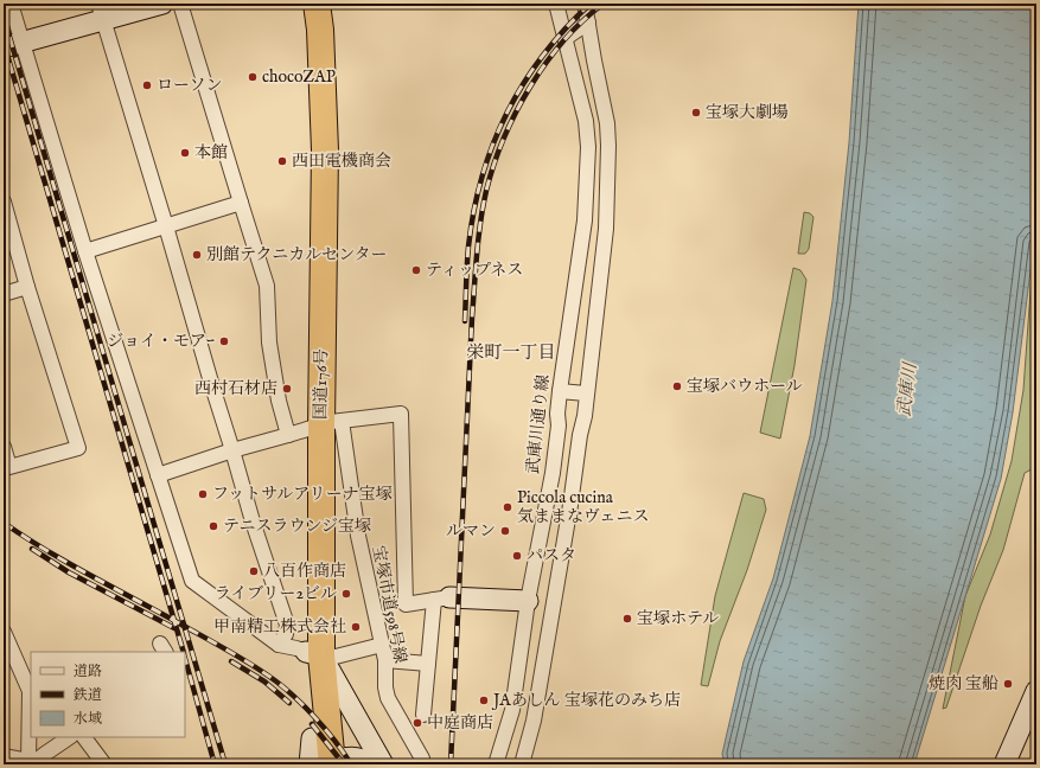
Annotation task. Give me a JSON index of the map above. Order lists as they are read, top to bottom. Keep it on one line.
{"streets":{"highway":["国道176号"],"street":["武庫川通り線","宝塚市道598号線"]},"crossings":[["国道176号","宝塚市道598号線"]],"districts":["栄町一丁目"],"water":["武庫川"],"places":["chocoZAP","ローソン","宝塚大劇場","本館","西田電機商会","別館テクニカルセンター","ティップネス","ジョイ・モアｰ","宝塚バウホール","西村石材店","フットサルアリーナ宝塚","Piccola cucina 気ままなヴェニス","テニスラウンジ宝塚","ルマン","パスタ","八百作商店","ライブリー2ビル","宝塚ホテル","甲南精工株式会社","焼肉 宝船","JAあしん 宝塚花のみち店","中庭商店"],"legend":["道路","鉄道","水域"]}
